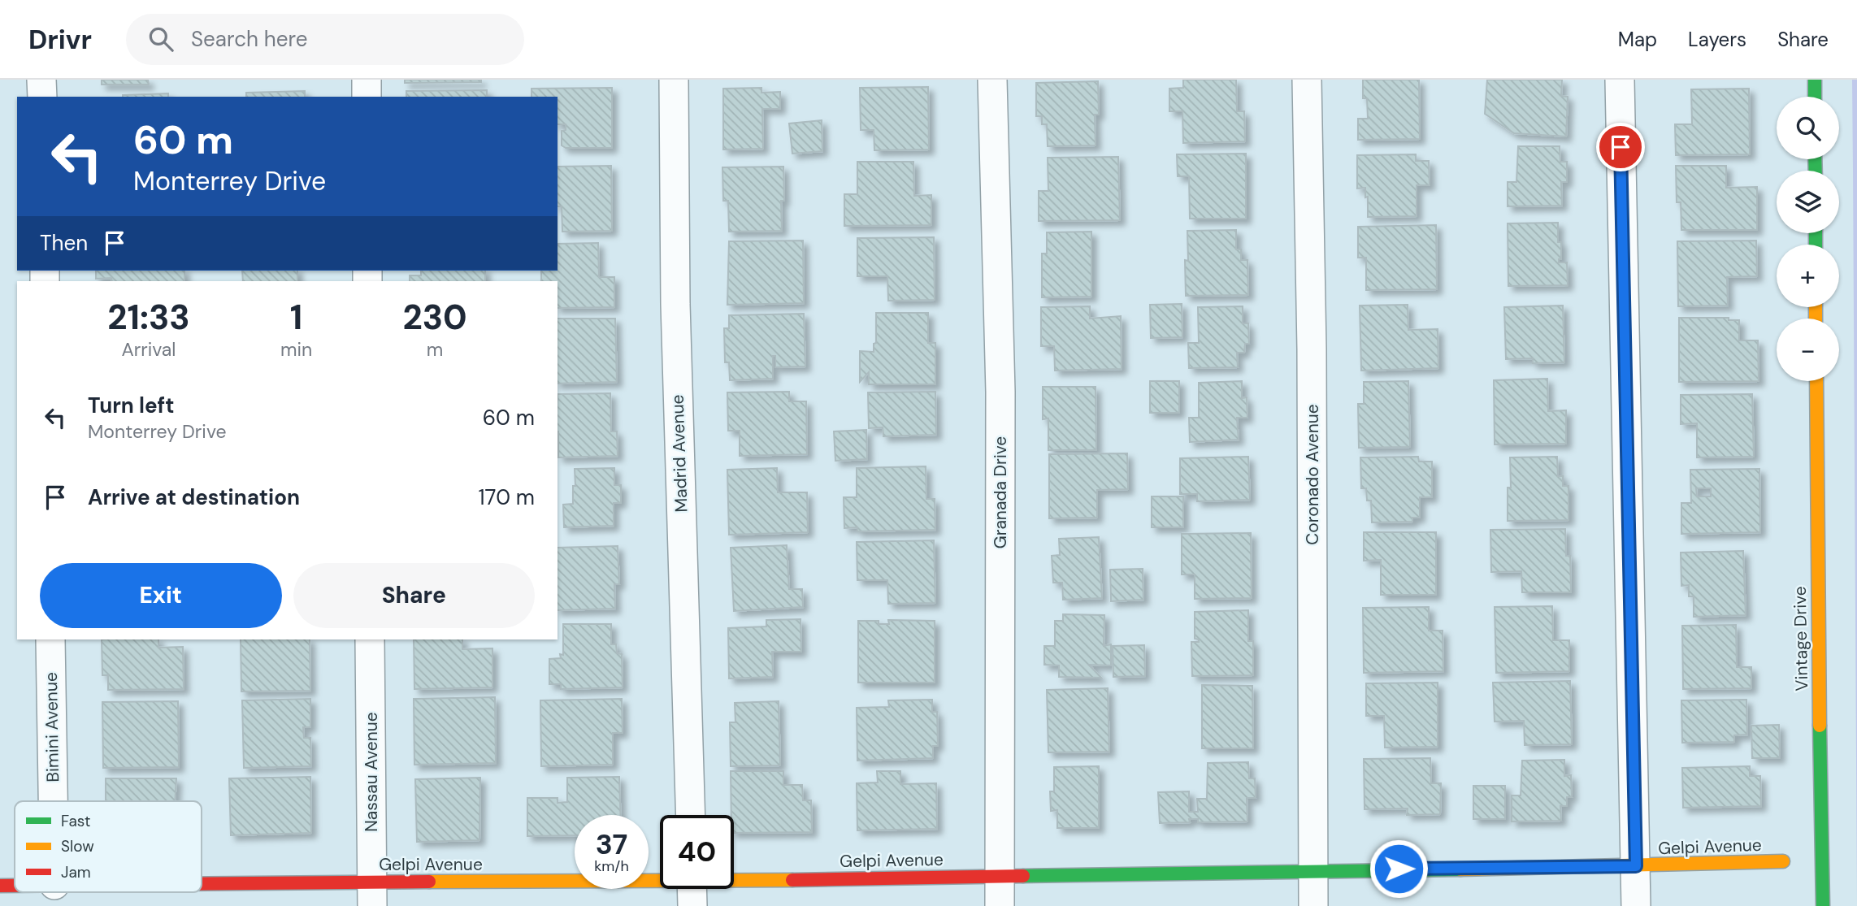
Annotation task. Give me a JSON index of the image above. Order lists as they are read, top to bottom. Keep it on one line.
{"streets":{"street":["Madrid Avenue","Coronado Avenue","Granada Drive","Vintage Drive","Bimini Avenue","Nassau Avenue","Gelpi Avenue"]},"crossings":[["Coronado Avenue","Gelpi Avenue"],["Granada Drive","Gelpi Avenue"],["Nassau Avenue","Gelpi Avenue"]],"legend":["Fast","Slow","Jam"],"page":{"header":"Drivr","search":"Search here","nav":["Map","Layers","Share"],"map_buttons":["+","−"],"turn":["60 m","Monterrey Drive"],"then":"Then","eta":["21:33","Arrival","1","min","230","m"],"list":[{"name":"Turn left","note":"Monterrey Drive","value":"60 m"},{"name":"Arrive at destination","value":"170 m"}],"buttons":["Exit","Share"],"speed":"37 km/h","limit":"40"}}
